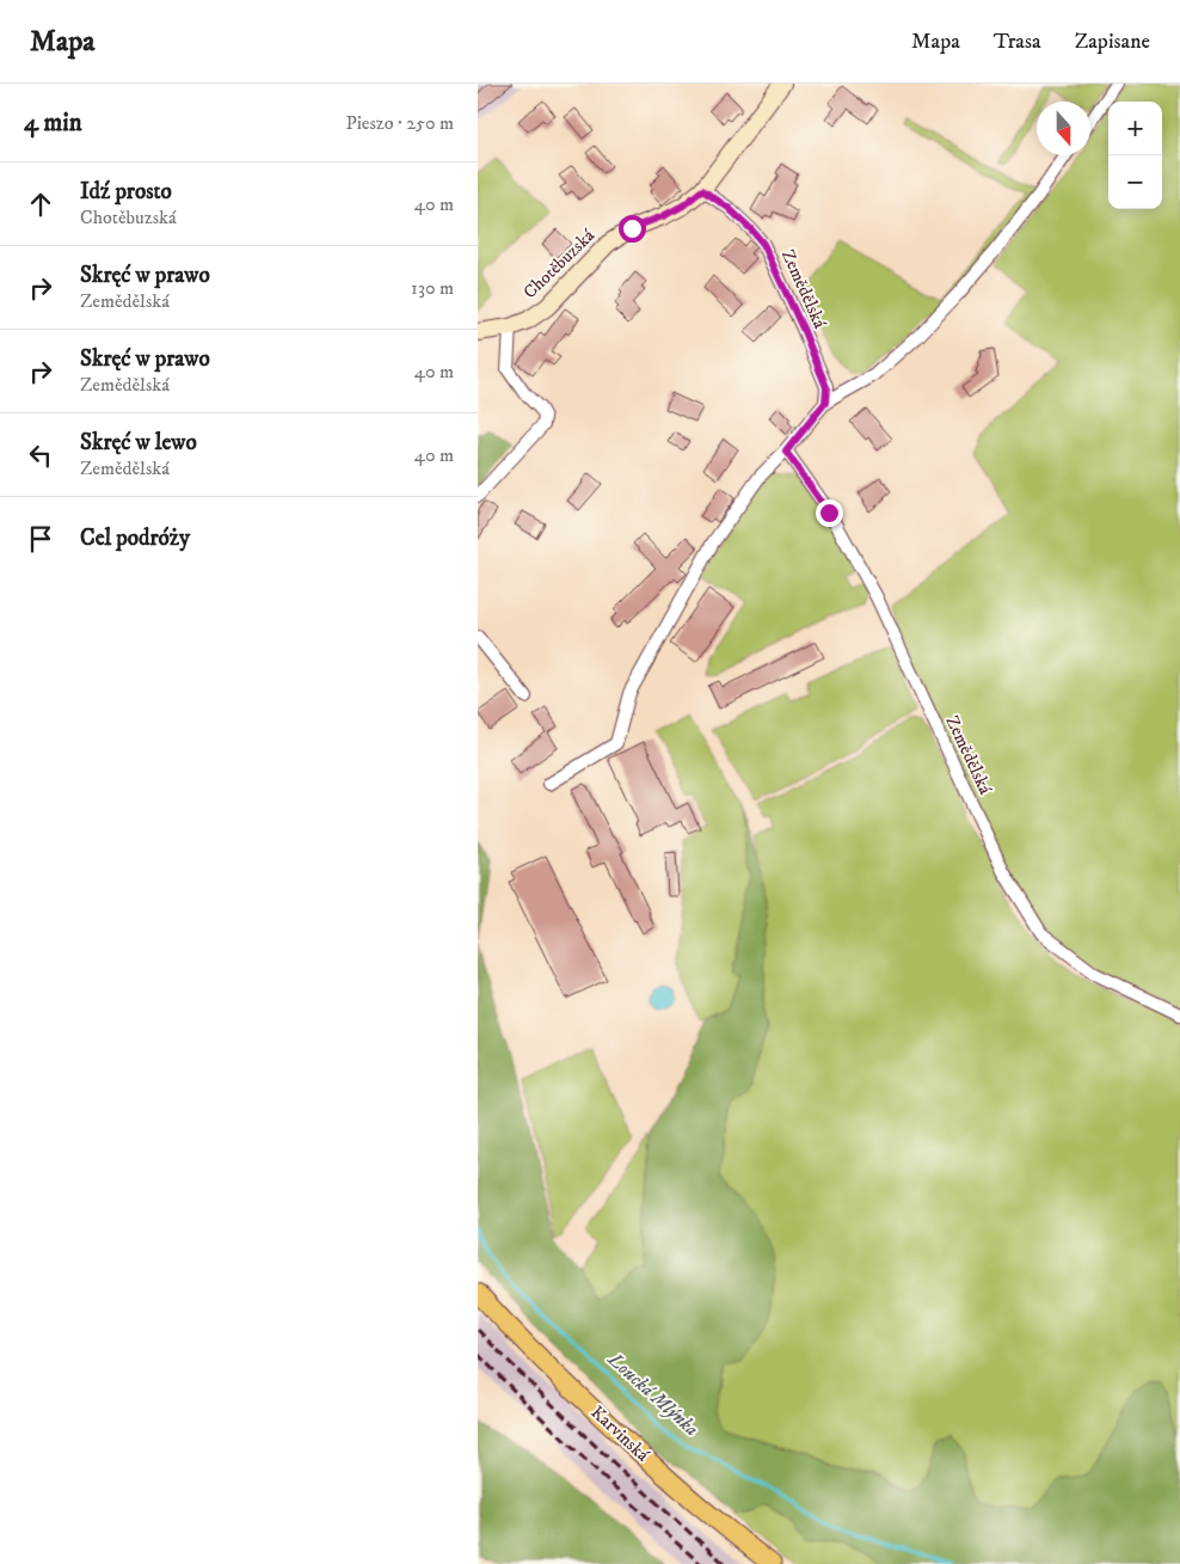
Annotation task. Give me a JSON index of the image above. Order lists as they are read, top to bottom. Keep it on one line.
{"streets":{"main road":["Karvinská"],"street":["Chotěbuzská","Zemědělská"]},"crossings":[["Chotěbuzská","Zemědělská"]],"water":["Loucká Mlýnka"],"north":"bottom","page":{"header":"Mapa","nav":["Mapa","Trasa","Zapisane"],"heading":["4 min","Pieszo · 250 m"],"map_buttons":["+","−"],"list":[["Idź prosto","Chotěbuzská","40 m"],["Skręć w prawo","Zemědělská","130 m"],["Skręć w prawo","Zemědělská","40 m"],["Skręć w lewo","Zemědělská","40 m"],"Cel podróży"]}}
